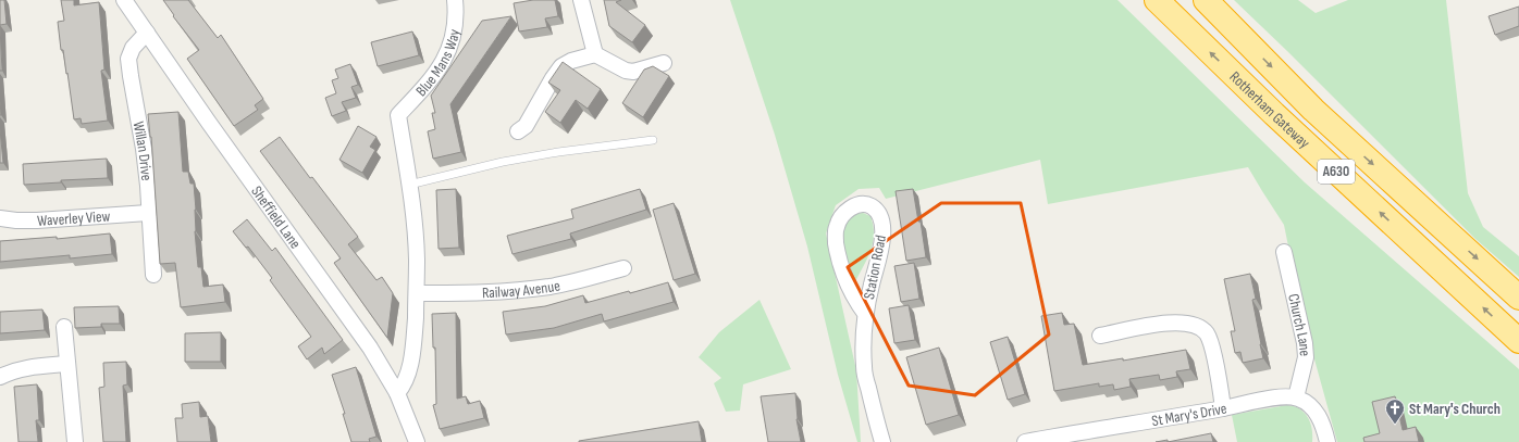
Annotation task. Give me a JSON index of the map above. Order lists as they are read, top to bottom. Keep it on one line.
{"streets":{"highway":["Rotherham Gateway","A630"],"street":["Blue Mans Way","Willan Drive","Waverley View","Sheffield Lane","Station Road","Railway Avenue","Church Lane","St Mary's Drive"]},"crossings":[["Willan Drive","Waverley View"],["Willan Drive","Sheffield Lane"],["Church Lane","St Mary's Drive"]],"places":{"church":["St Mary's Church"]}}
